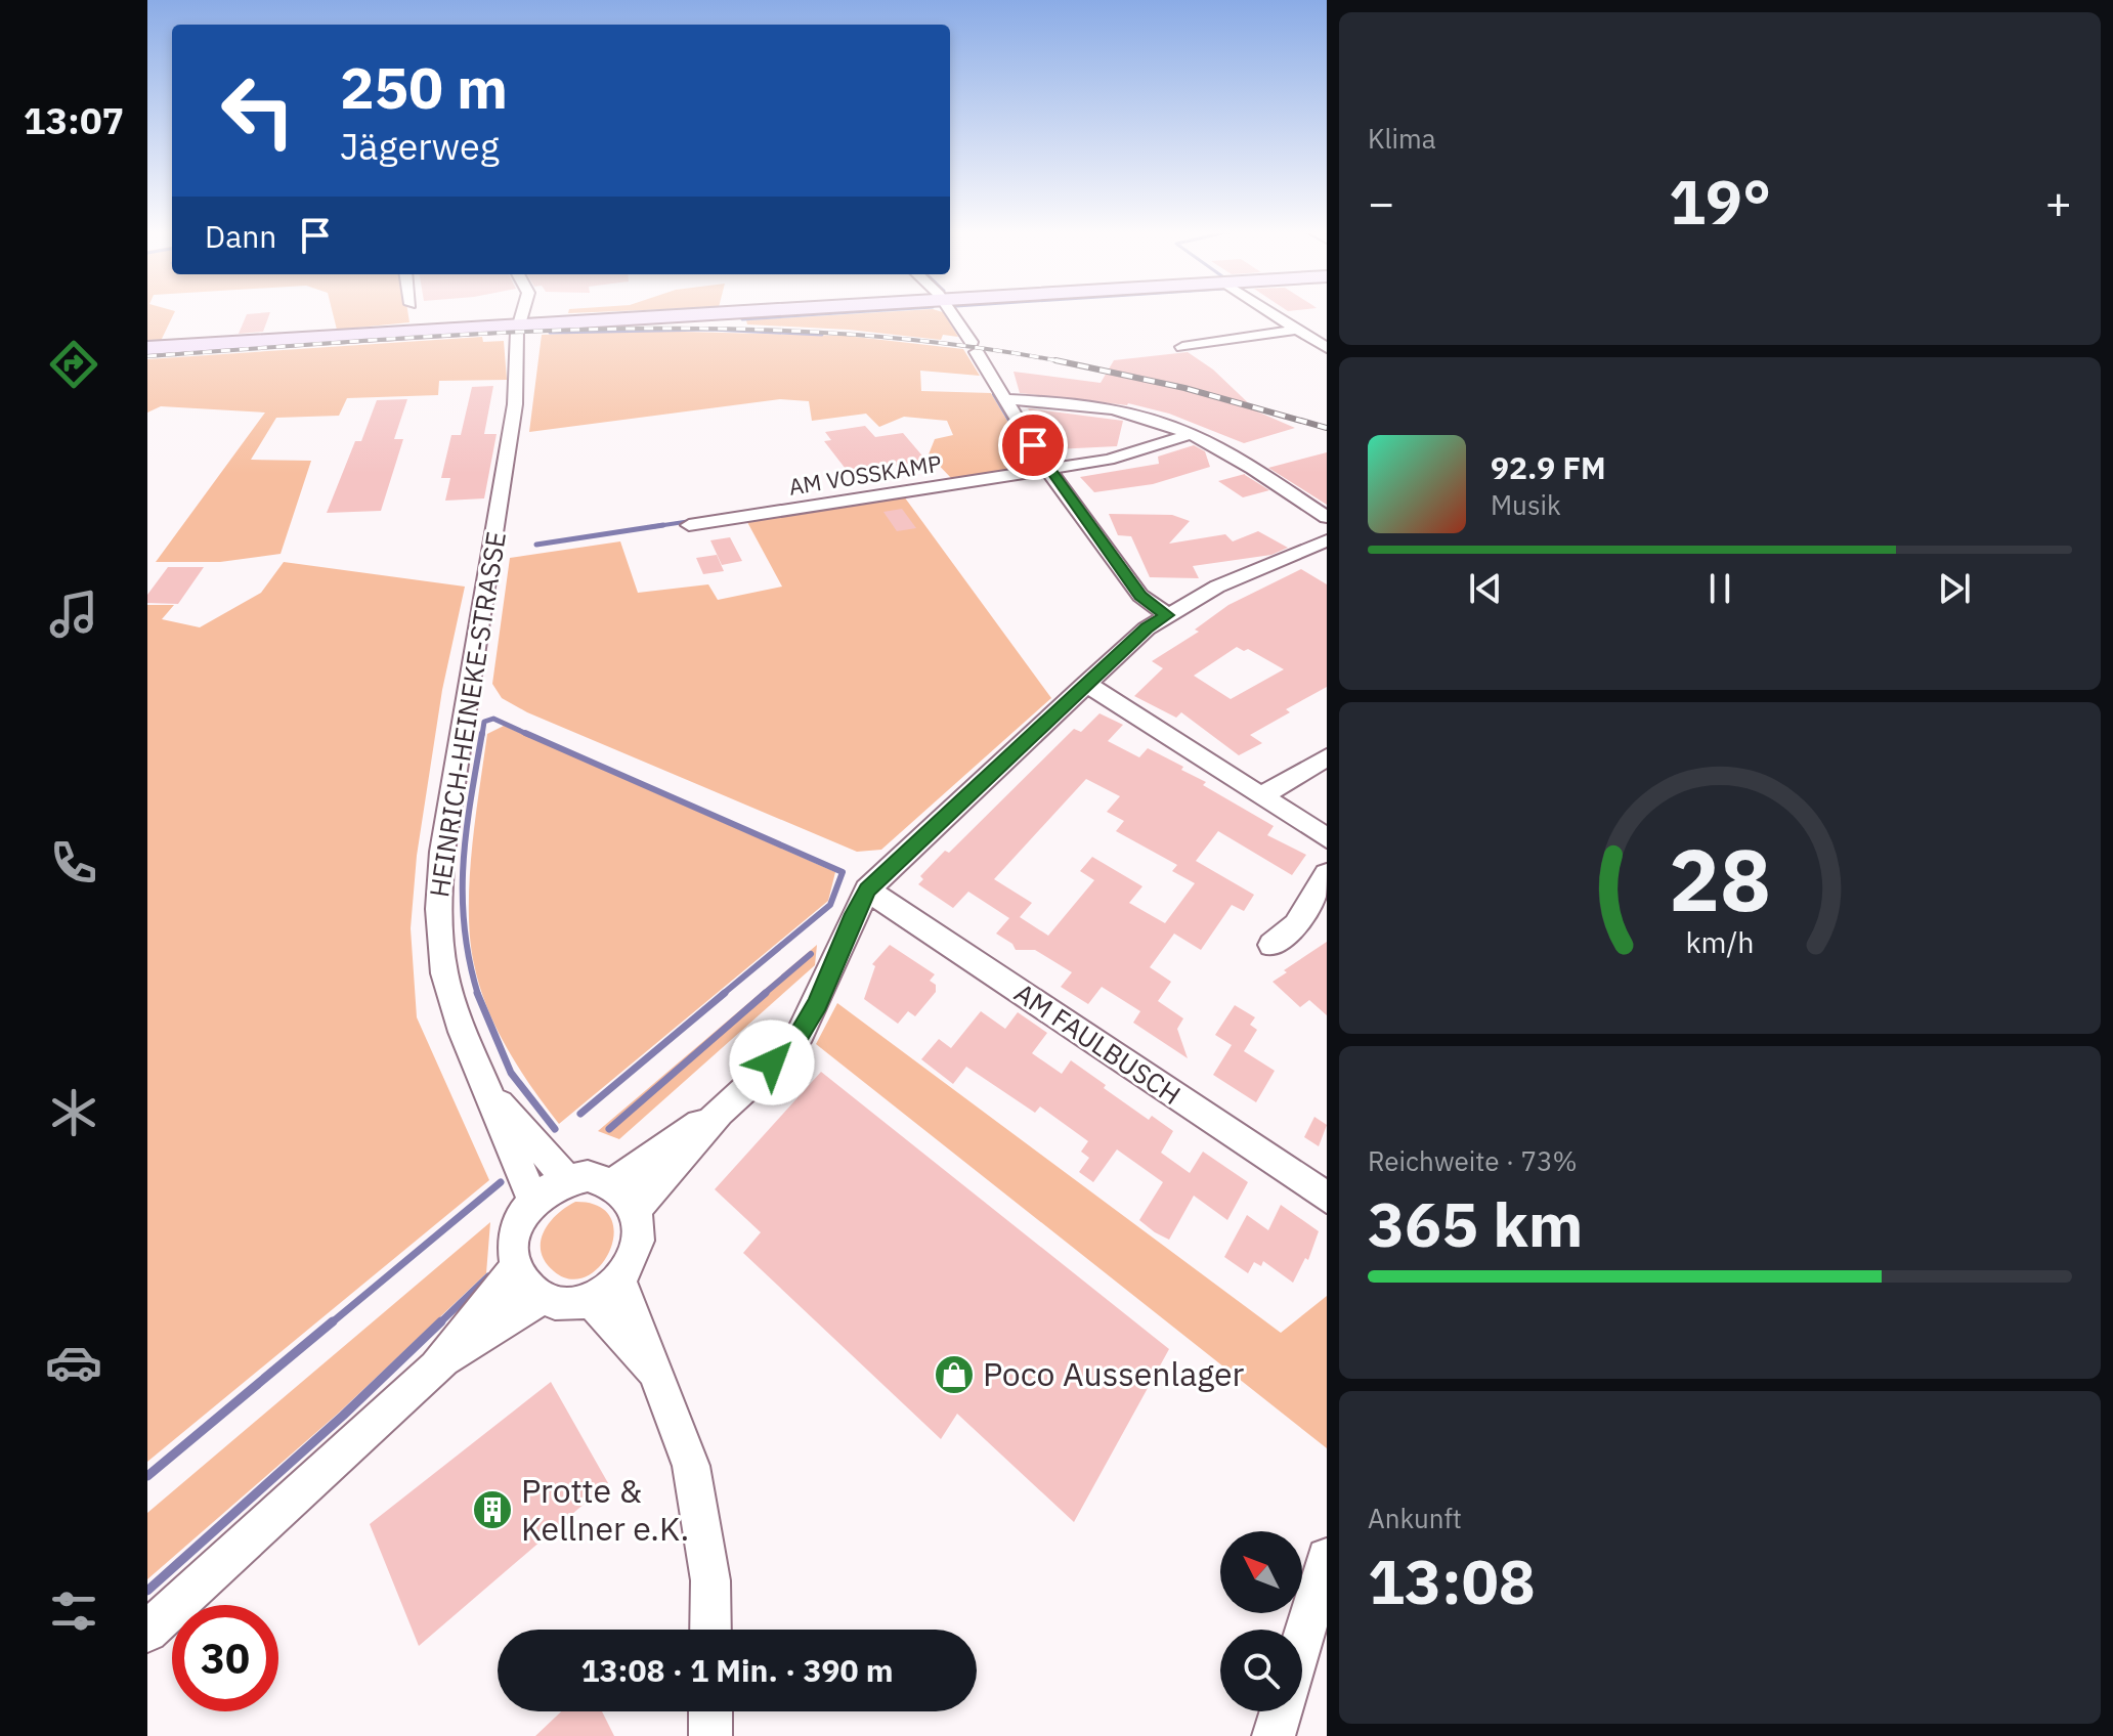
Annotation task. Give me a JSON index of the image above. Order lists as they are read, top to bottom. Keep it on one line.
{"streets":{"street":["AM VOSSKAMP","HEINRICH-HEINEKE-STRASSE","AM FAULBUSCH"]},"places":{"shop":["Poco Aussenlager"],"building":["Protte & Kellner e.K."]},"north":"top left","page":{"tabs":"13:07","tile":["Klima",["Reichweite · 73%","365 km"],["Ankunft","13:08"]],"turn":["250 m","Jägerweg"],"heat":["−","19°","+"],"then":"Dann","song":["92.9 FM","Musik"],"limit":"30","trip":"13:08 · 1 Min. · 390 m","gauge":["28","km/h"]}}
